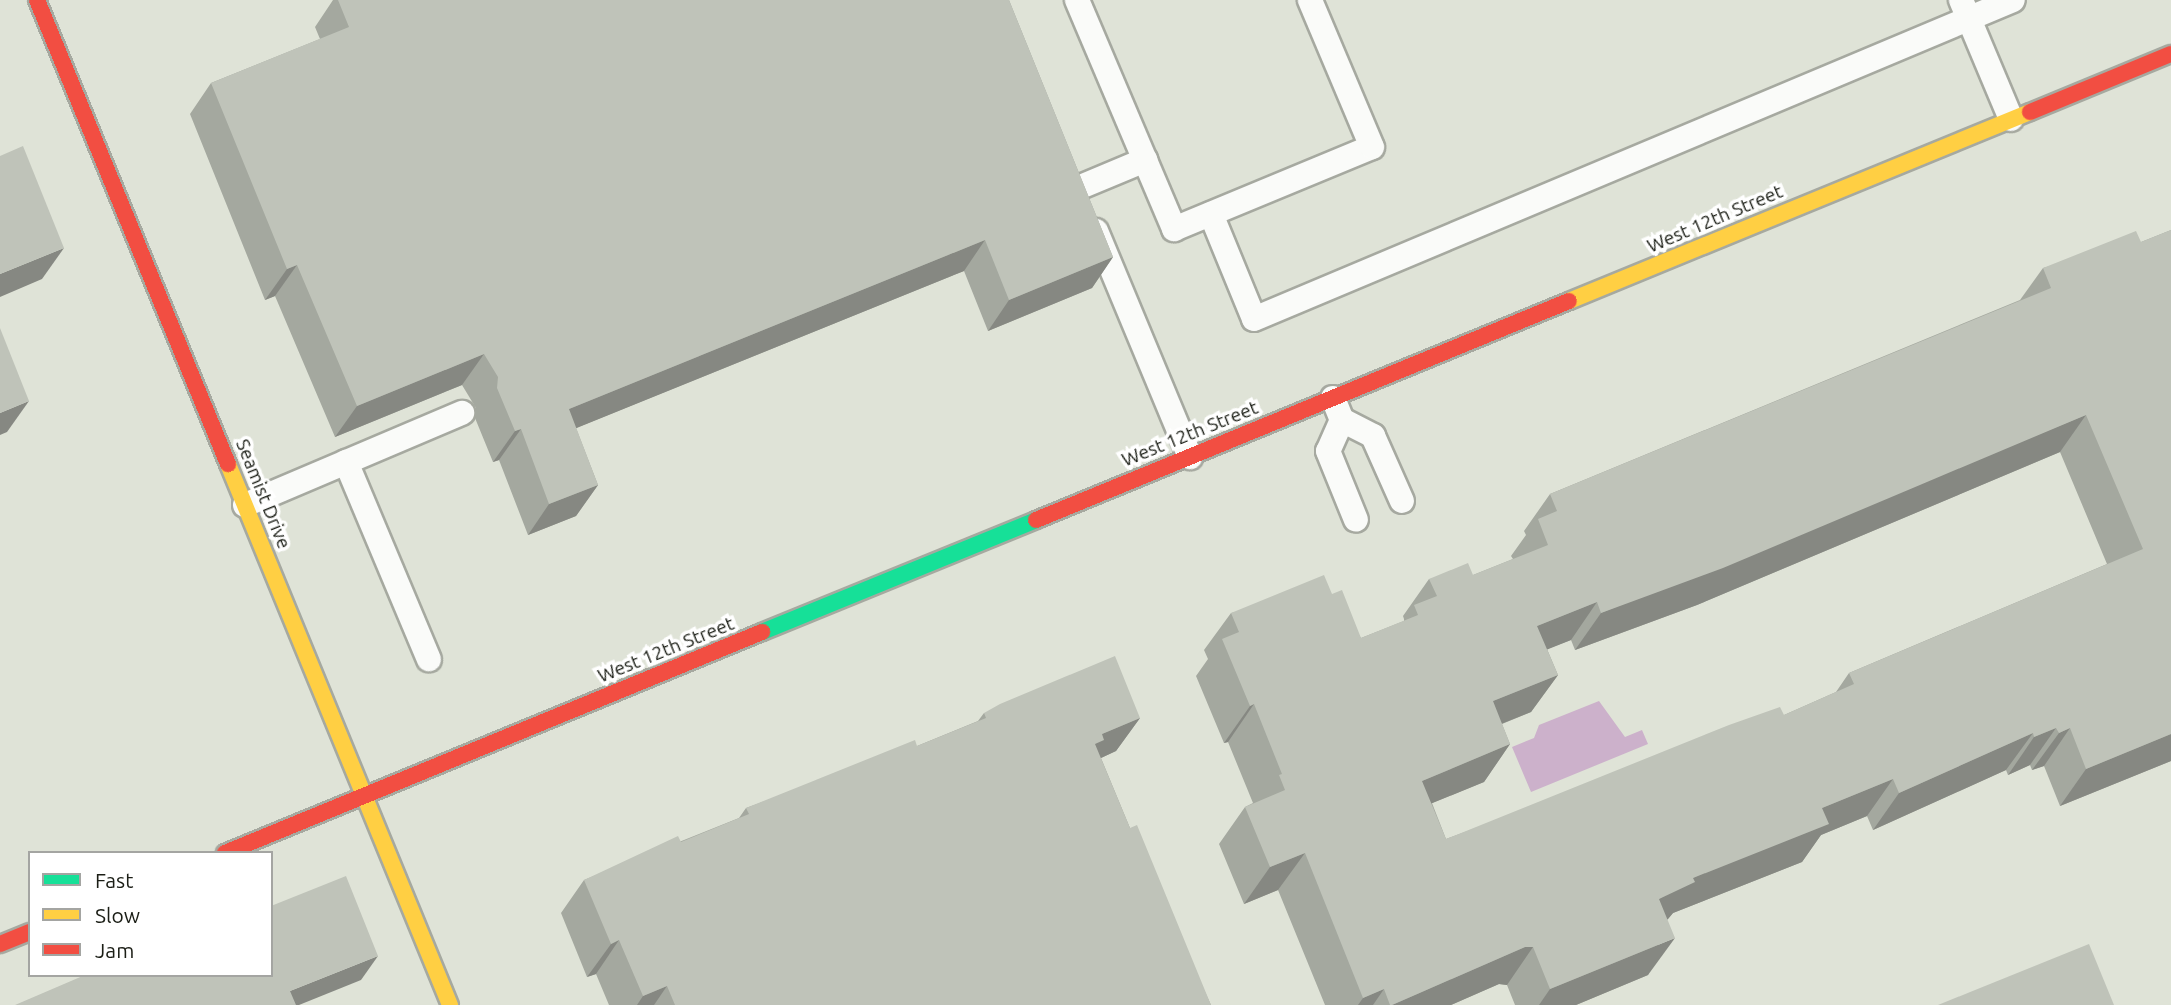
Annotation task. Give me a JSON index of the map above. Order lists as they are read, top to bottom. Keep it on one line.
{"streets":{"street":["West 12th Street","Seamist Drive"]},"crossings":[["West 12th Street","Seamist Drive"]],"legend":["Fast","Slow","Jam"]}
